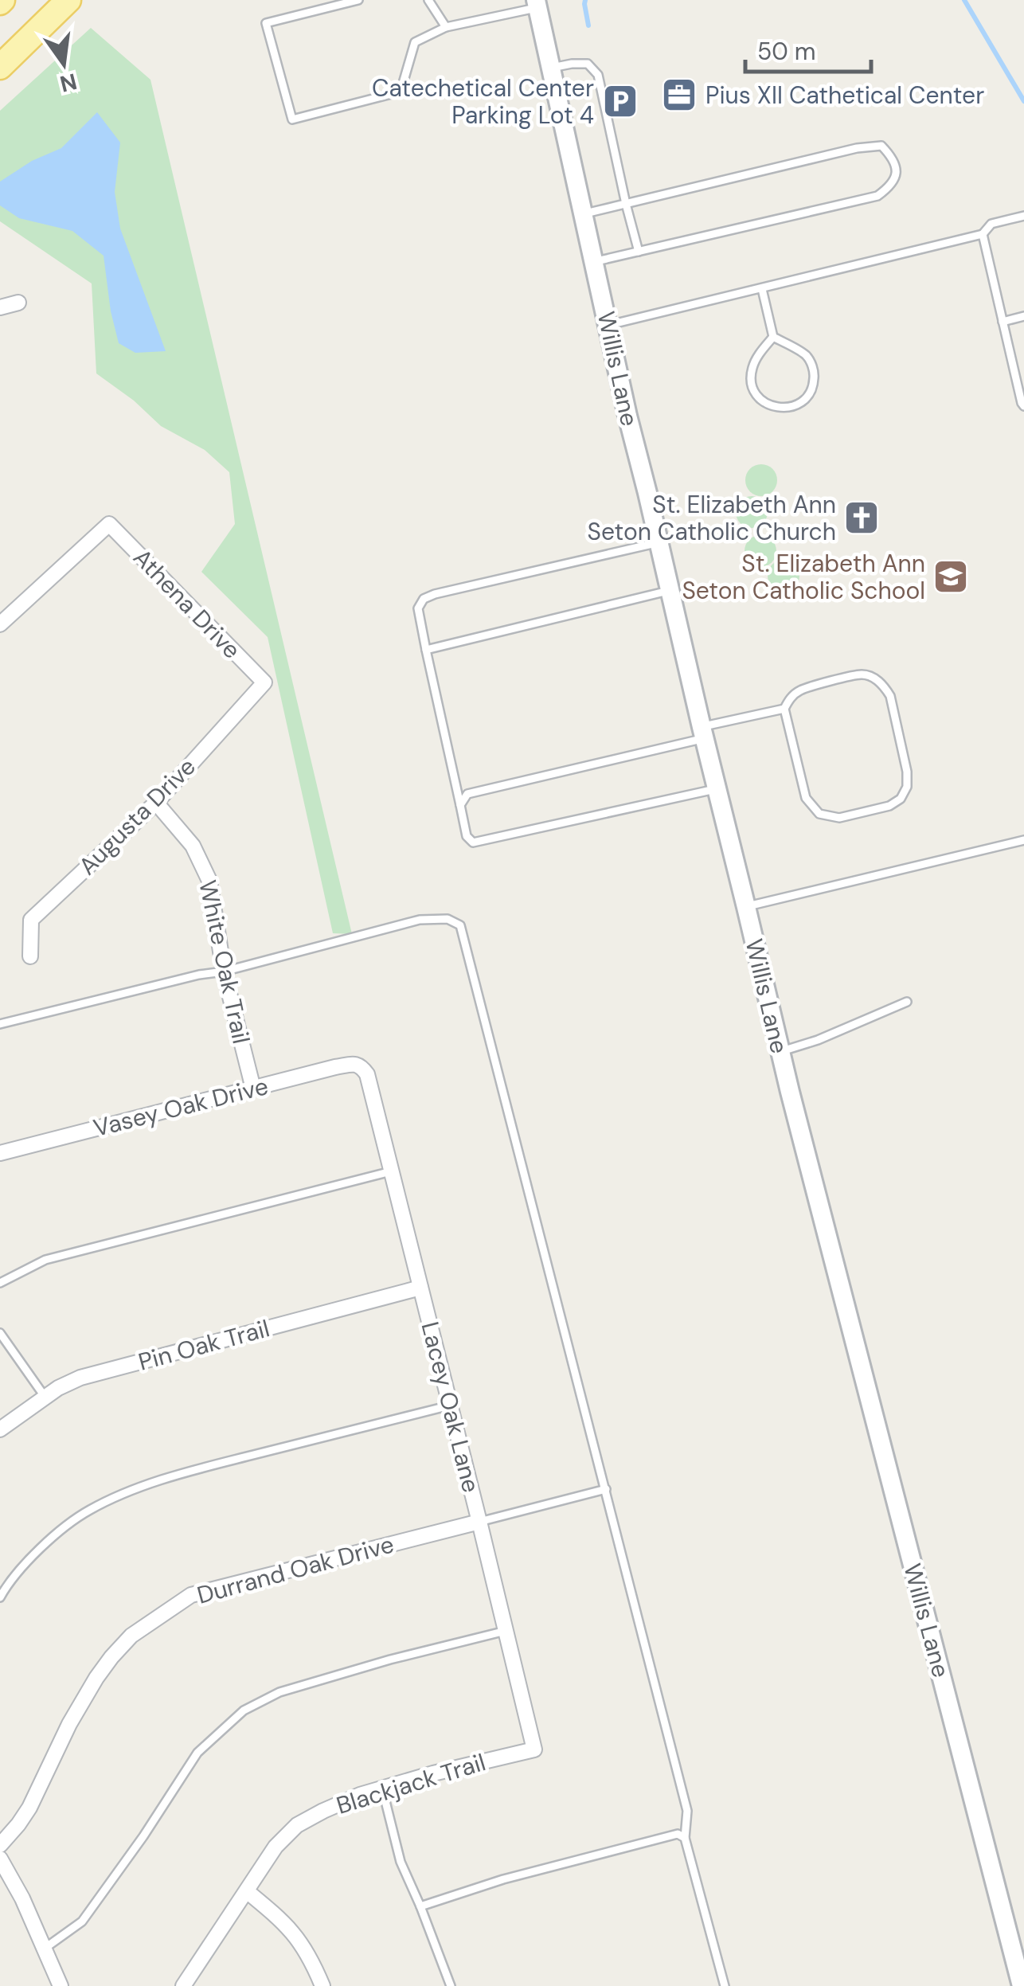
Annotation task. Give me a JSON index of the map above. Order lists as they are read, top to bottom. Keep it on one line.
{"streets":{"street":["Willis Lane","Athena Drive","Augusta Drive","White Oak Trail","Vasey Oak Drive","Pin Oak Trail","Lacey Oak Lane","Durrand Oak Drive","Blackjack Trail"]},"crossings":[["Athena Drive","Augusta Drive"],["Augusta Drive","White Oak Trail"],["White Oak Trail","Vasey Oak Drive"],["Vasey Oak Drive","Lacey Oak Lane"],["Pin Oak Trail","Lacey Oak Lane"],["Lacey Oak Lane","Durrand Oak Drive"],["Lacey Oak Lane","Blackjack Trail"]],"places":{"office":["Pius XII Cathetical Center"],"parking":["Catechetical Center Parking Lot 4"],"church":["St. Elizabeth Ann Seton Catholic Church"],"school or university":["St. Elizabeth Ann Seton Catholic School"]},"scale_bar":"50 m","north":"bottom"}
